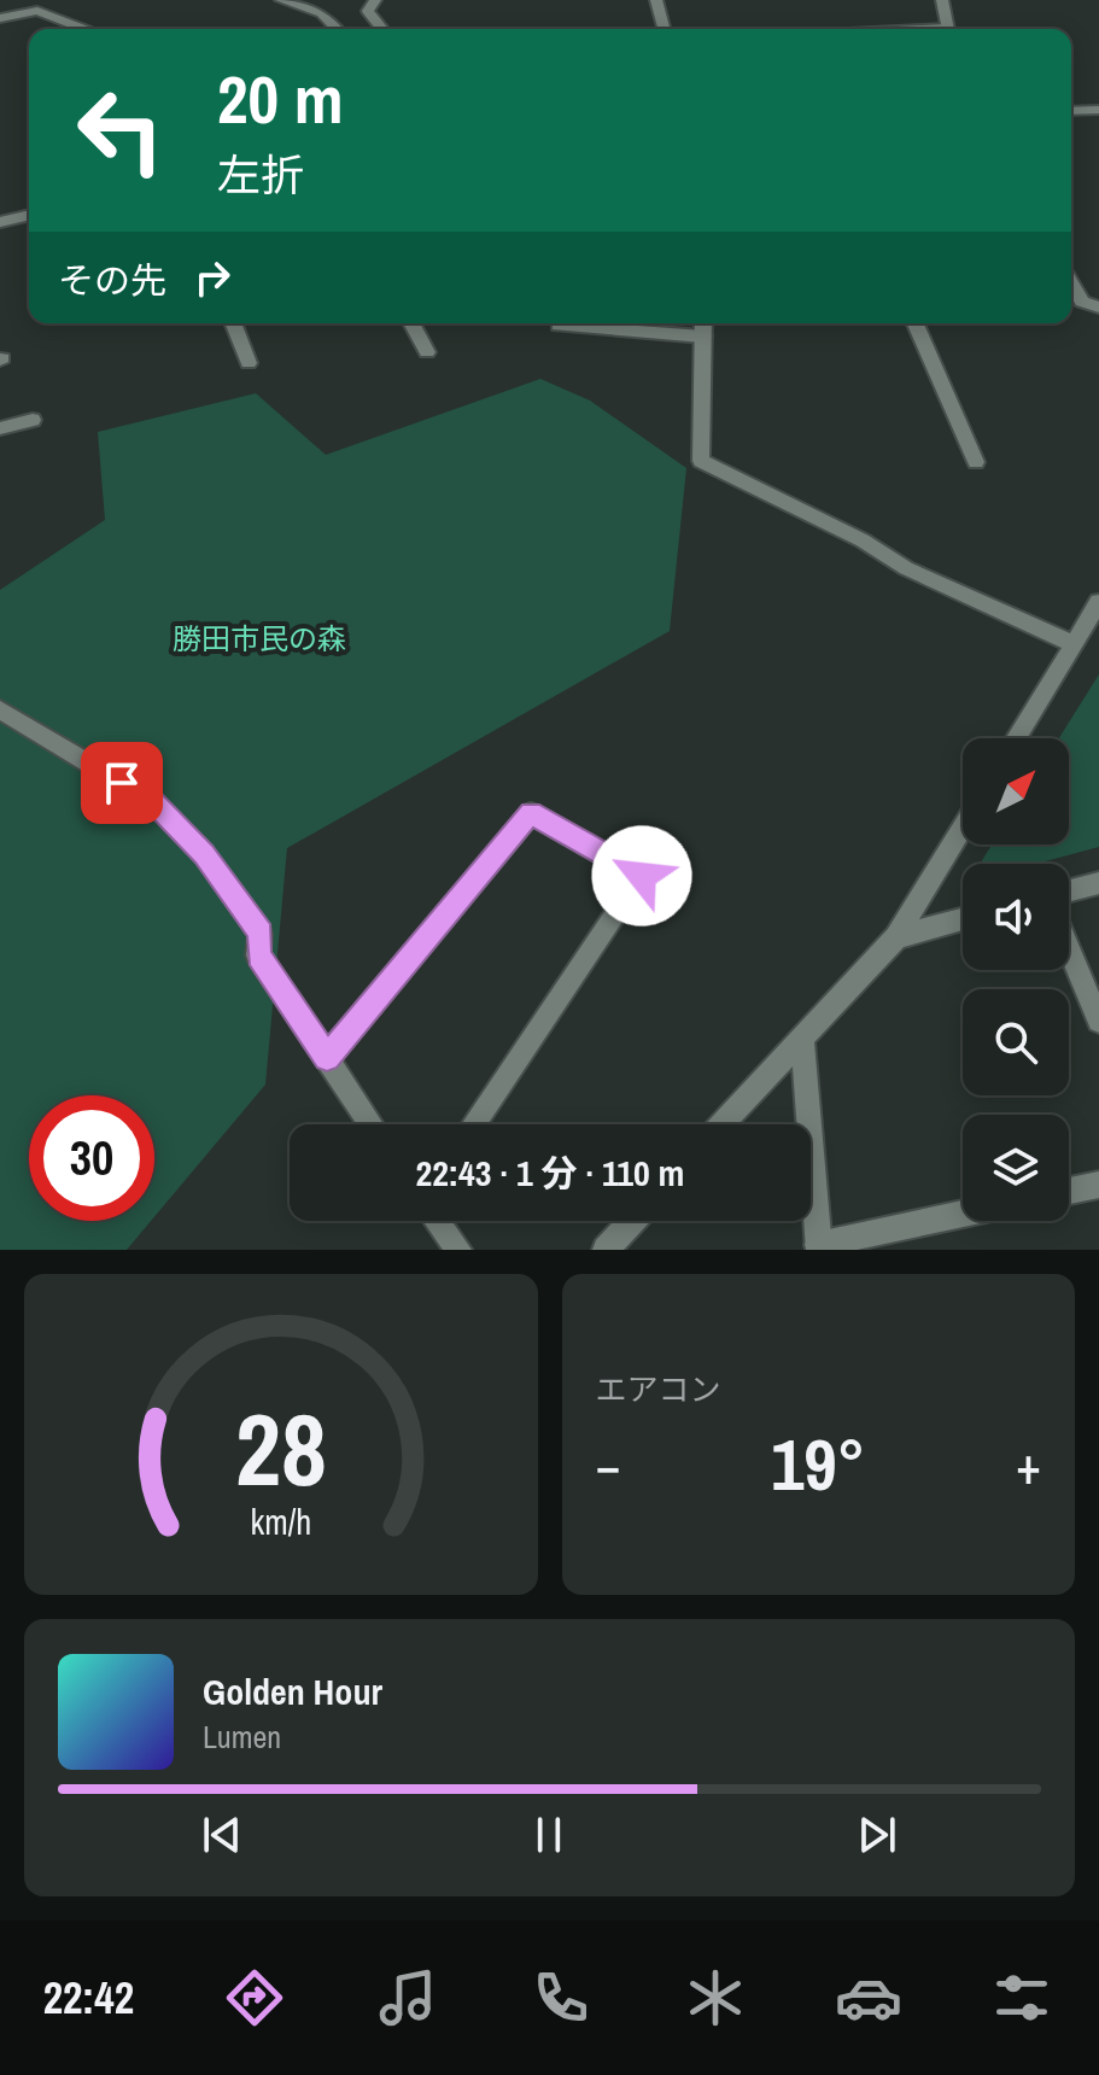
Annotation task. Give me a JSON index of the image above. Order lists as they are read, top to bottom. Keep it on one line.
{"parks":["勝田市民の森"],"north":"top right","page":{"turn":["20 m","左折"],"then":"その先","limit":"30","trip":"22:43 · 1 分 · 110 m","tile":"エアコン","heat":["−","19°","+"],"song":["Golden Hour","Lumen"],"tabs":"22:42","gauge":["28","km/h"]}}
